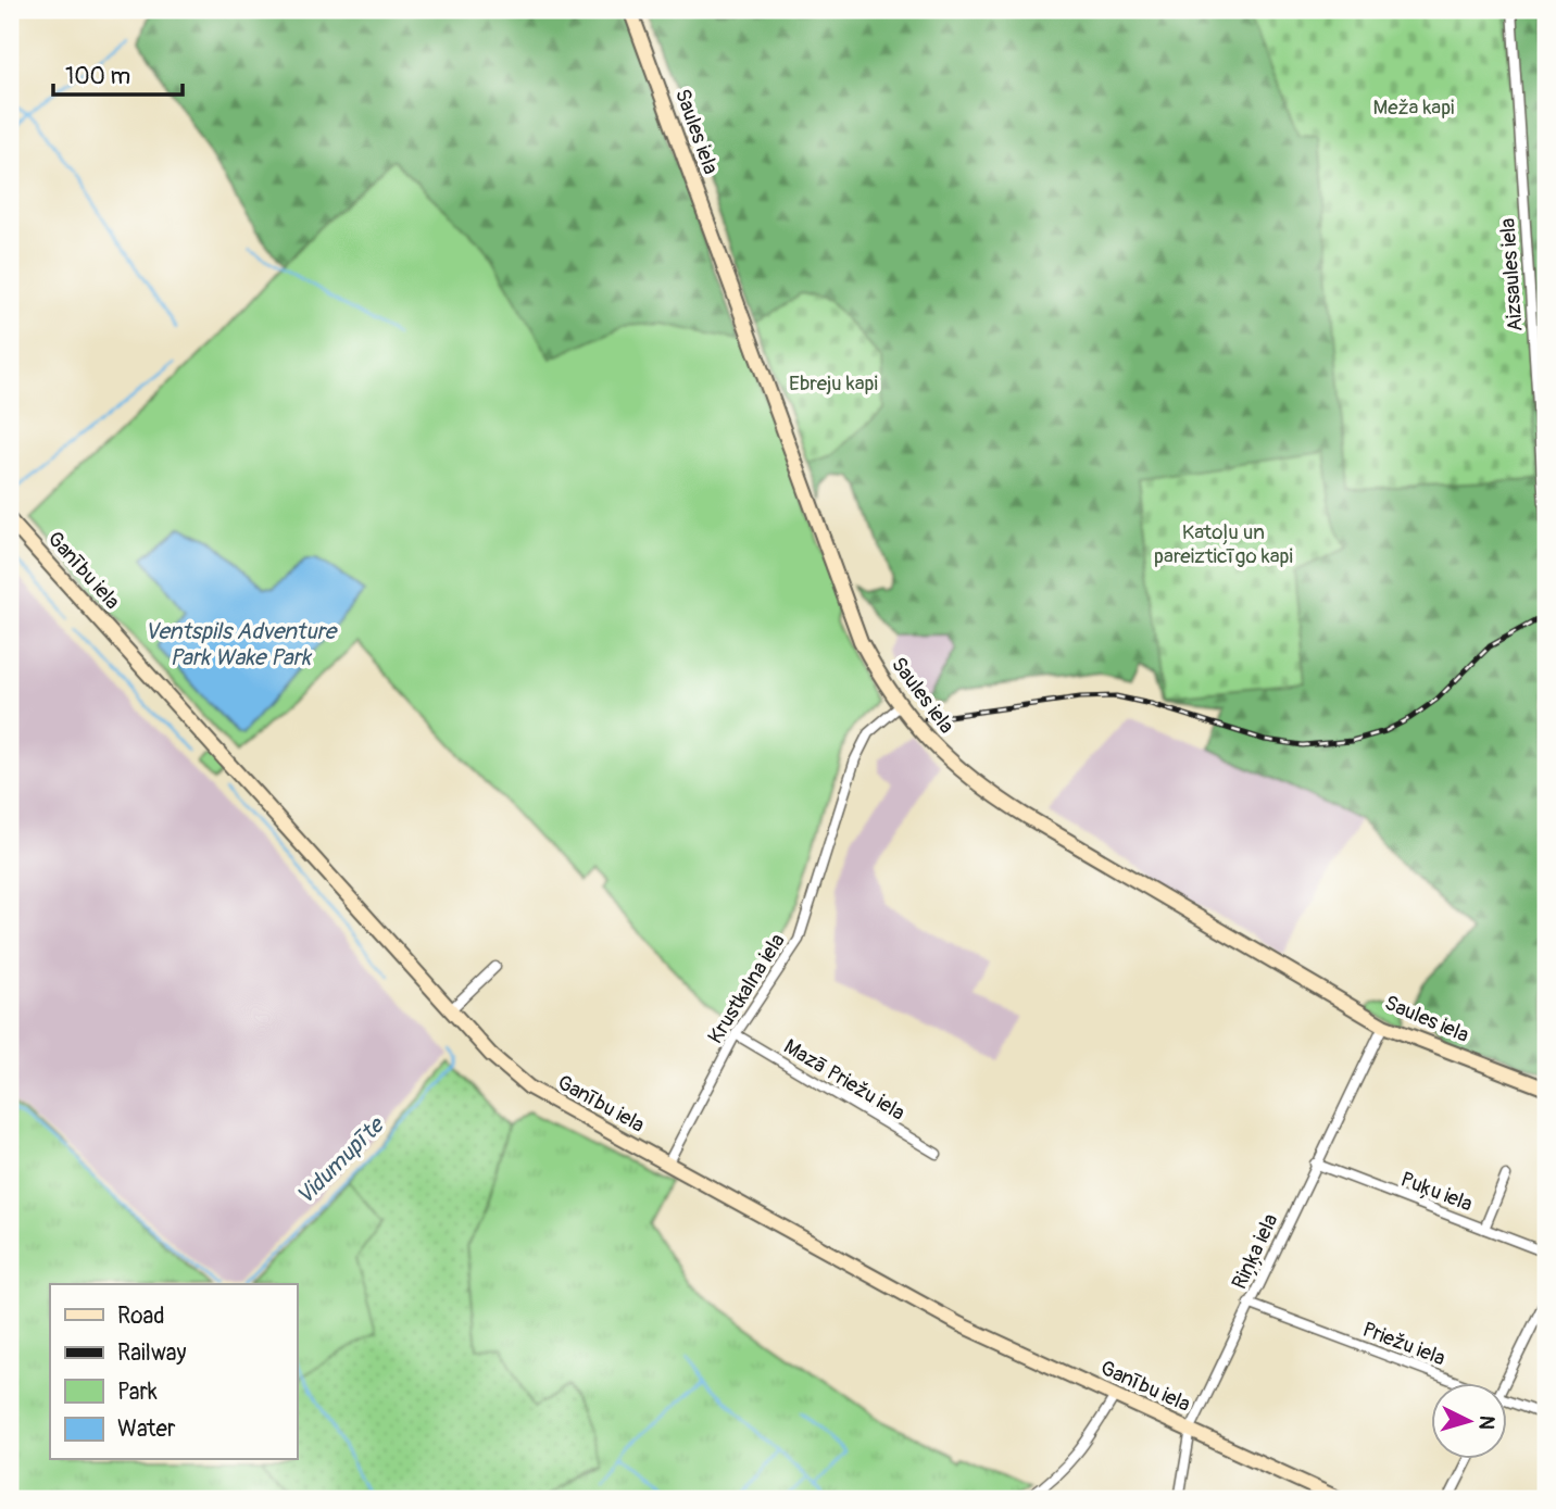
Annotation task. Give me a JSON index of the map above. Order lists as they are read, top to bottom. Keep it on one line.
{"streets":{"street":["Saules iela","Aizsaules iela","Ganību iela","Krustkalna iela","Mazā Priežu iela","Puķu iela","Riņķa iela","Priežu iela"]},"crossings":[["Saules iela","Krustkalna iela"],["Saules iela","Riņķa iela"],["Ganību iela","Krustkalna iela"],["Ganību iela","Riņķa iela"],["Krustkalna iela","Mazā Priežu iela"],["Puķu iela","Riņķa iela"],["Riņķa iela","Priežu iela"]],"water":["Ventspils Adventure Park Wake Park","Vidumupīte"],"parks":["Meža kapi","Ebreju kapi","Katoļu un pareizticīgo kapi"],"legend":["Road","Railway","Park","Water"],"scale_bar":"100 m","north":"right"}
